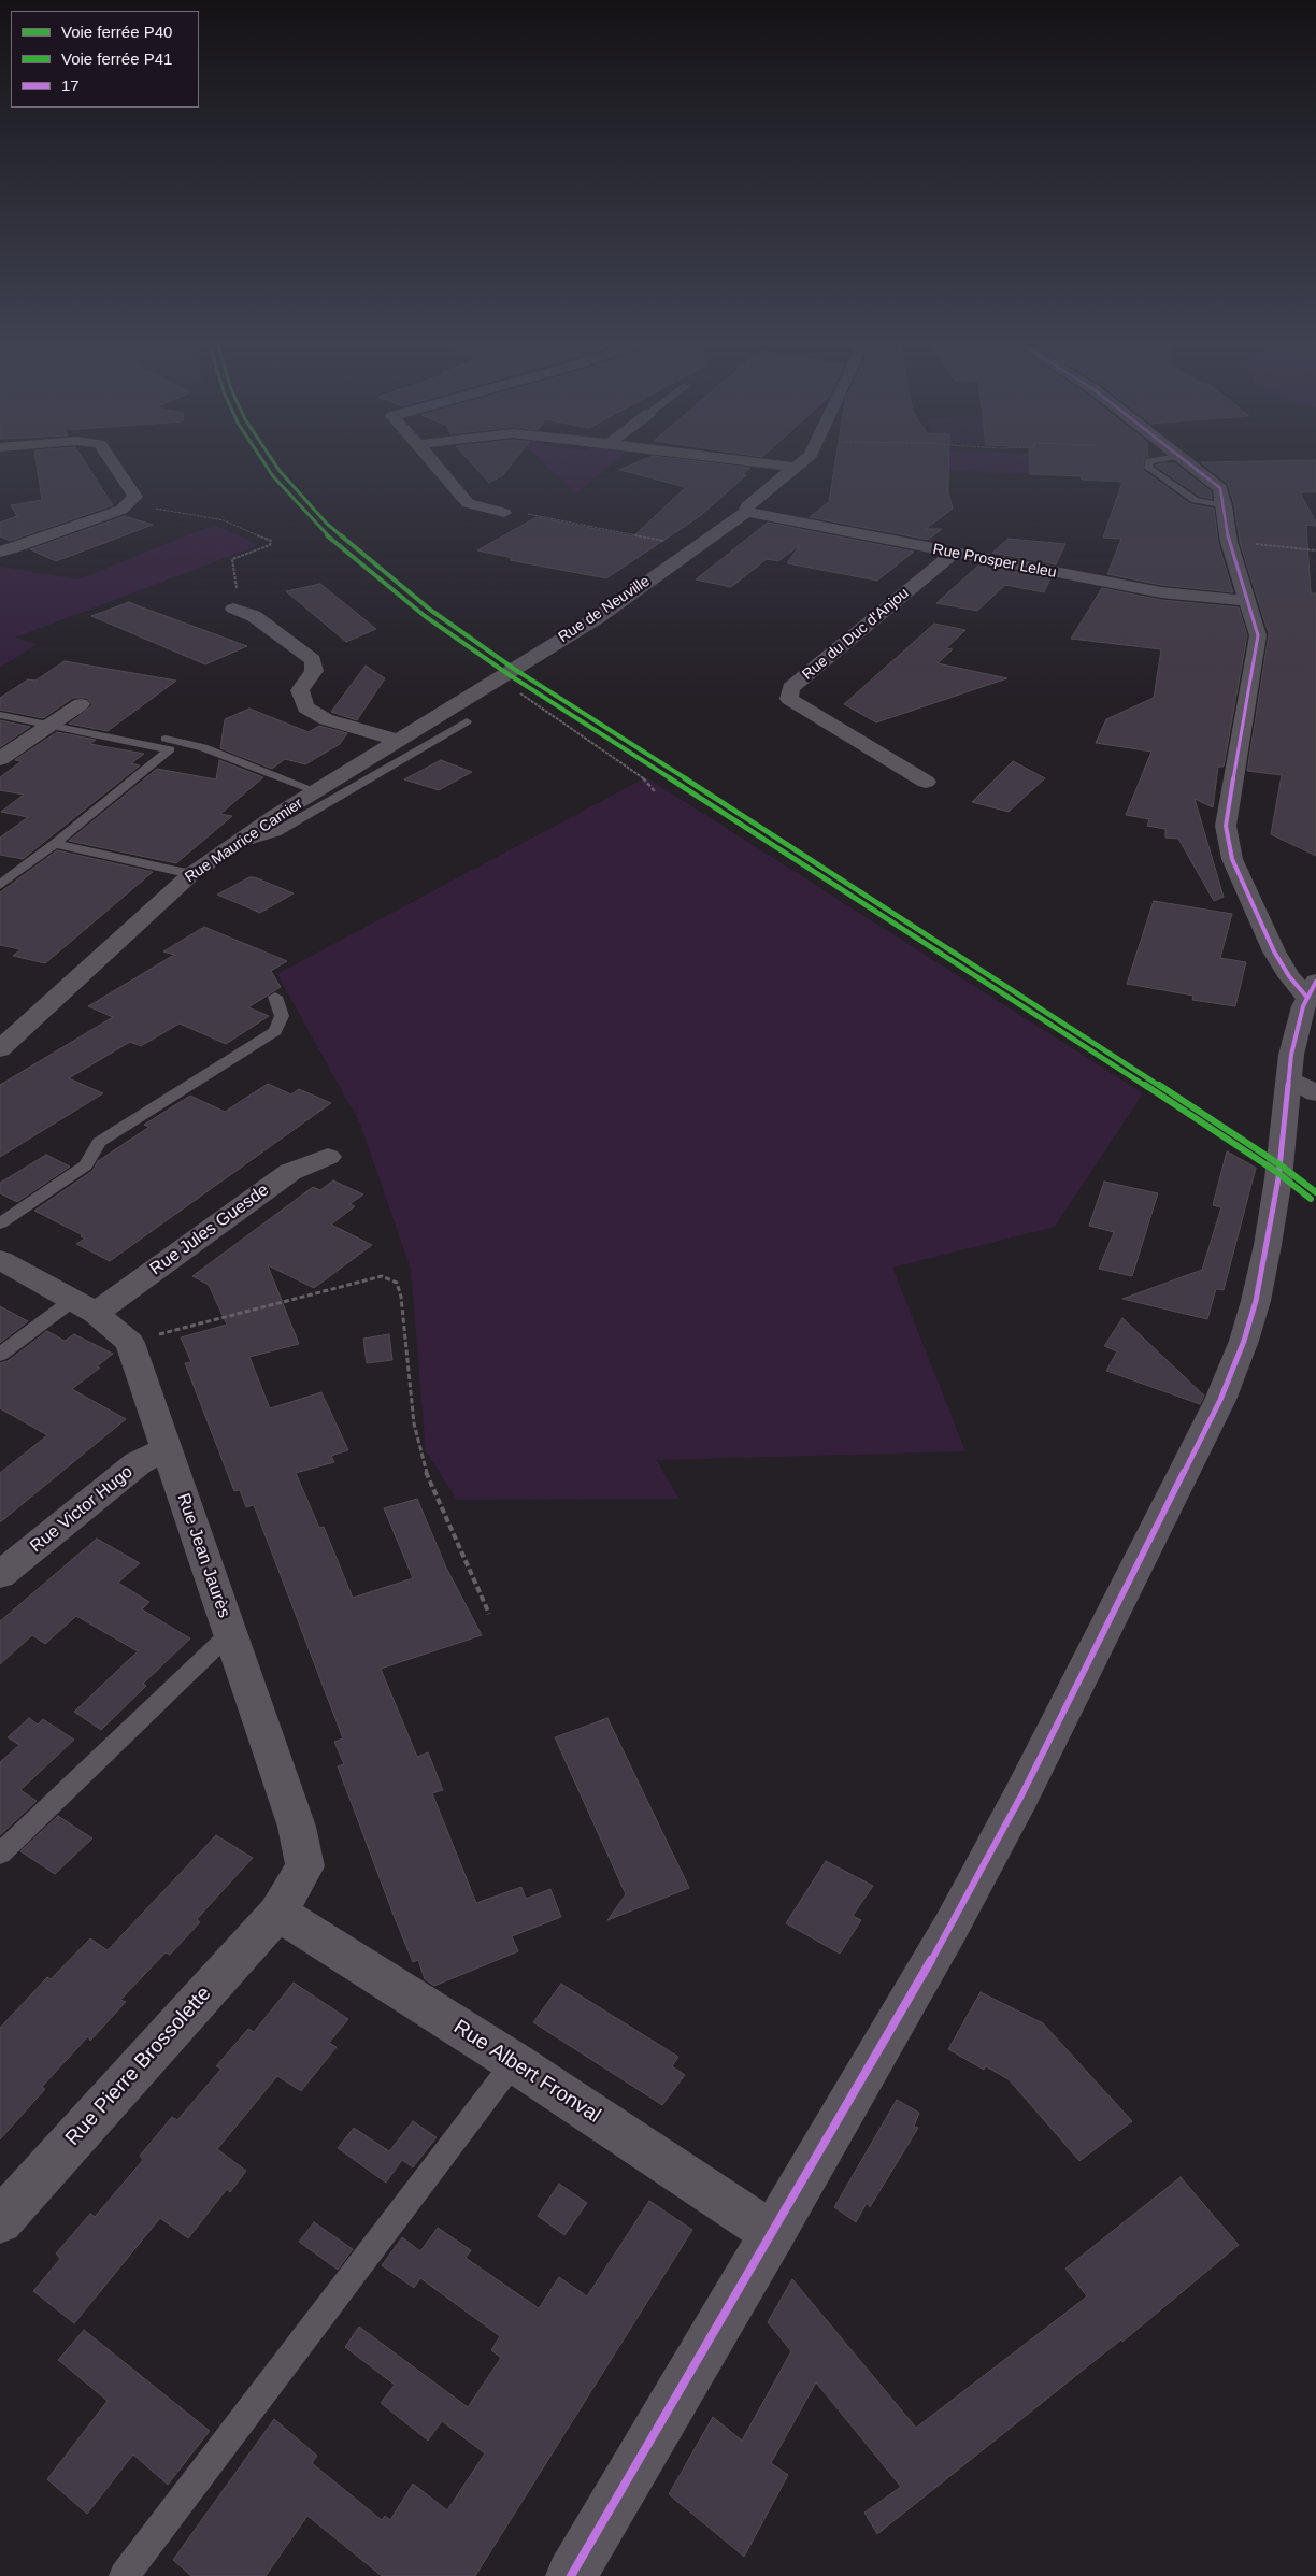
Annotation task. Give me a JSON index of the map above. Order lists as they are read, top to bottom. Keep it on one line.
{"streets":{"street":["Rue Prosper Leleu","Rue de Neuville","Rue du Duc d'Anjou","Rue Maurice Camier","Rue Jules Guesde","Rue Victor Hugo","Rue Jean Jaurès","Rue Pierre Brossolette","Rue Albert Fronval"]},"crossings":[["Rue Prosper Leleu","Rue de Neuville"],["Rue Prosper Leleu","Rue du Duc d'Anjou"],["Rue de Neuville","Rue Maurice Camier"],["Rue Victor Hugo","Rue Jean Jaurès"],["Rue Jean Jaurès","Rue Pierre Brossolette"],["Rue Jean Jaurès","Rue Albert Fronval"],["Rue Pierre Brossolette","Rue Albert Fronval"]],"lines":["rail line P40","rail line P41","transit line 17"],"legend":["Voie ferrée P40","Voie ferrée P41","17"]}
